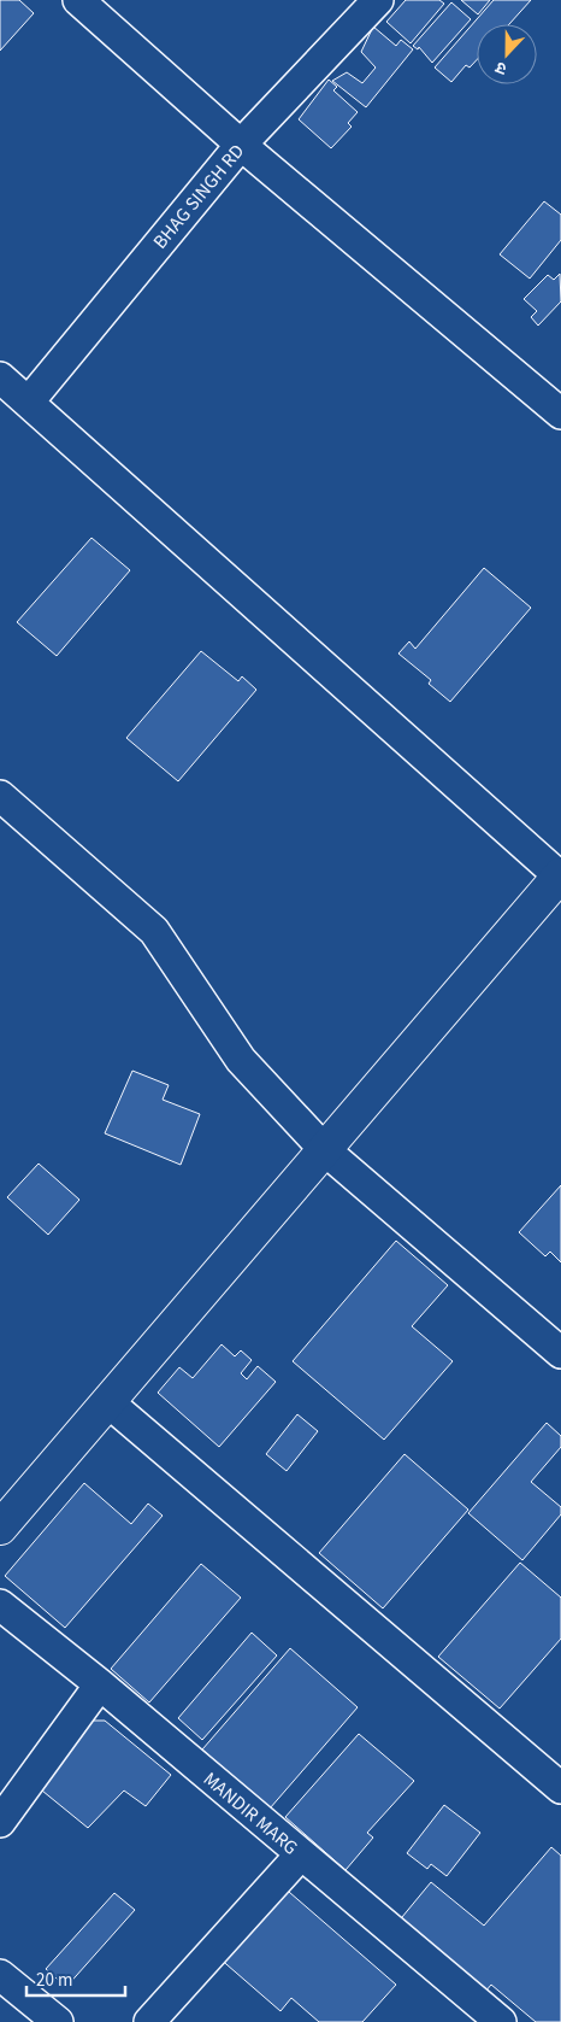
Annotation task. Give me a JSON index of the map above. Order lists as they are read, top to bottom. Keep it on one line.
{"streets":{"street":["BHAG SINGH RD","MANDIR MARG"]},"scale_bar":"20 m","north":"bottom"}
